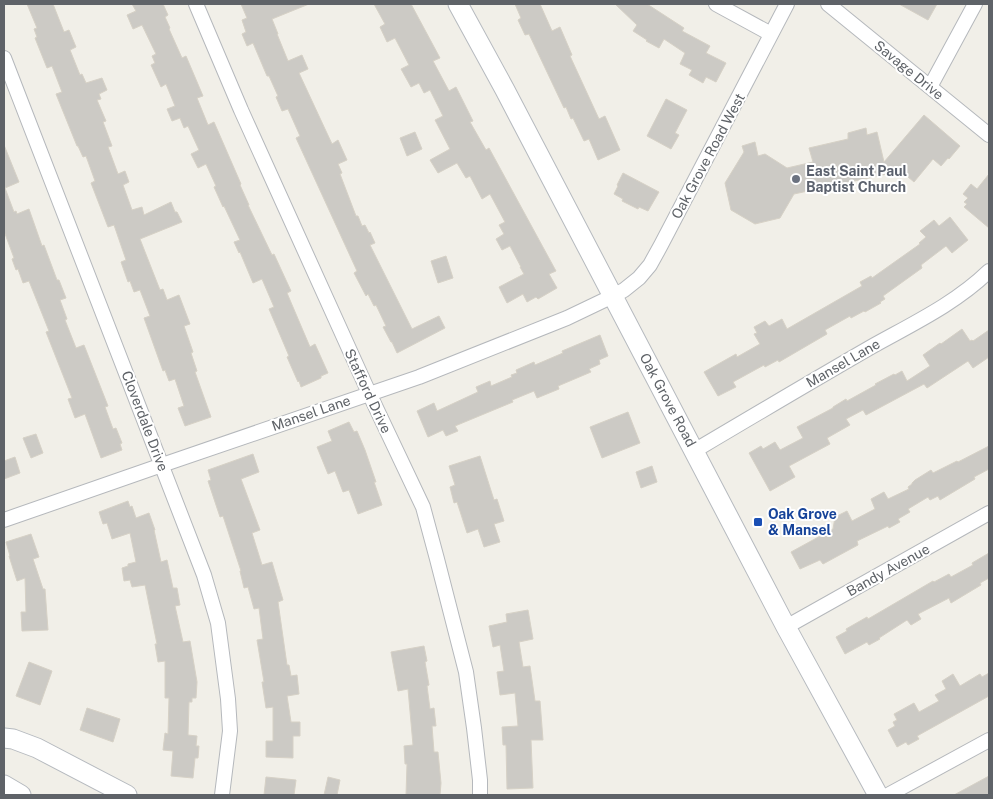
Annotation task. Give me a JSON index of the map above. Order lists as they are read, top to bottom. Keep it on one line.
{"streets":{"street":["Savage Drive","Oak Grove Road West","Mansel Lane","Stafford Drive","Oak Grove Road","Cloverdale Drive","Bandy Avenue"]},"crossings":[["Oak Grove Road West","Mansel Lane"],["Oak Grove Road West","Oak Grove Road"],["Mansel Lane","Stafford Drive"],["Mansel Lane","Oak Grove Road"],["Mansel Lane","Cloverdale Drive"],["Oak Grove Road","Bandy Avenue"]],"places":{"other":["East Saint Paul Baptist Church"],"transit":["Oak Grove & Mansel"]}}
